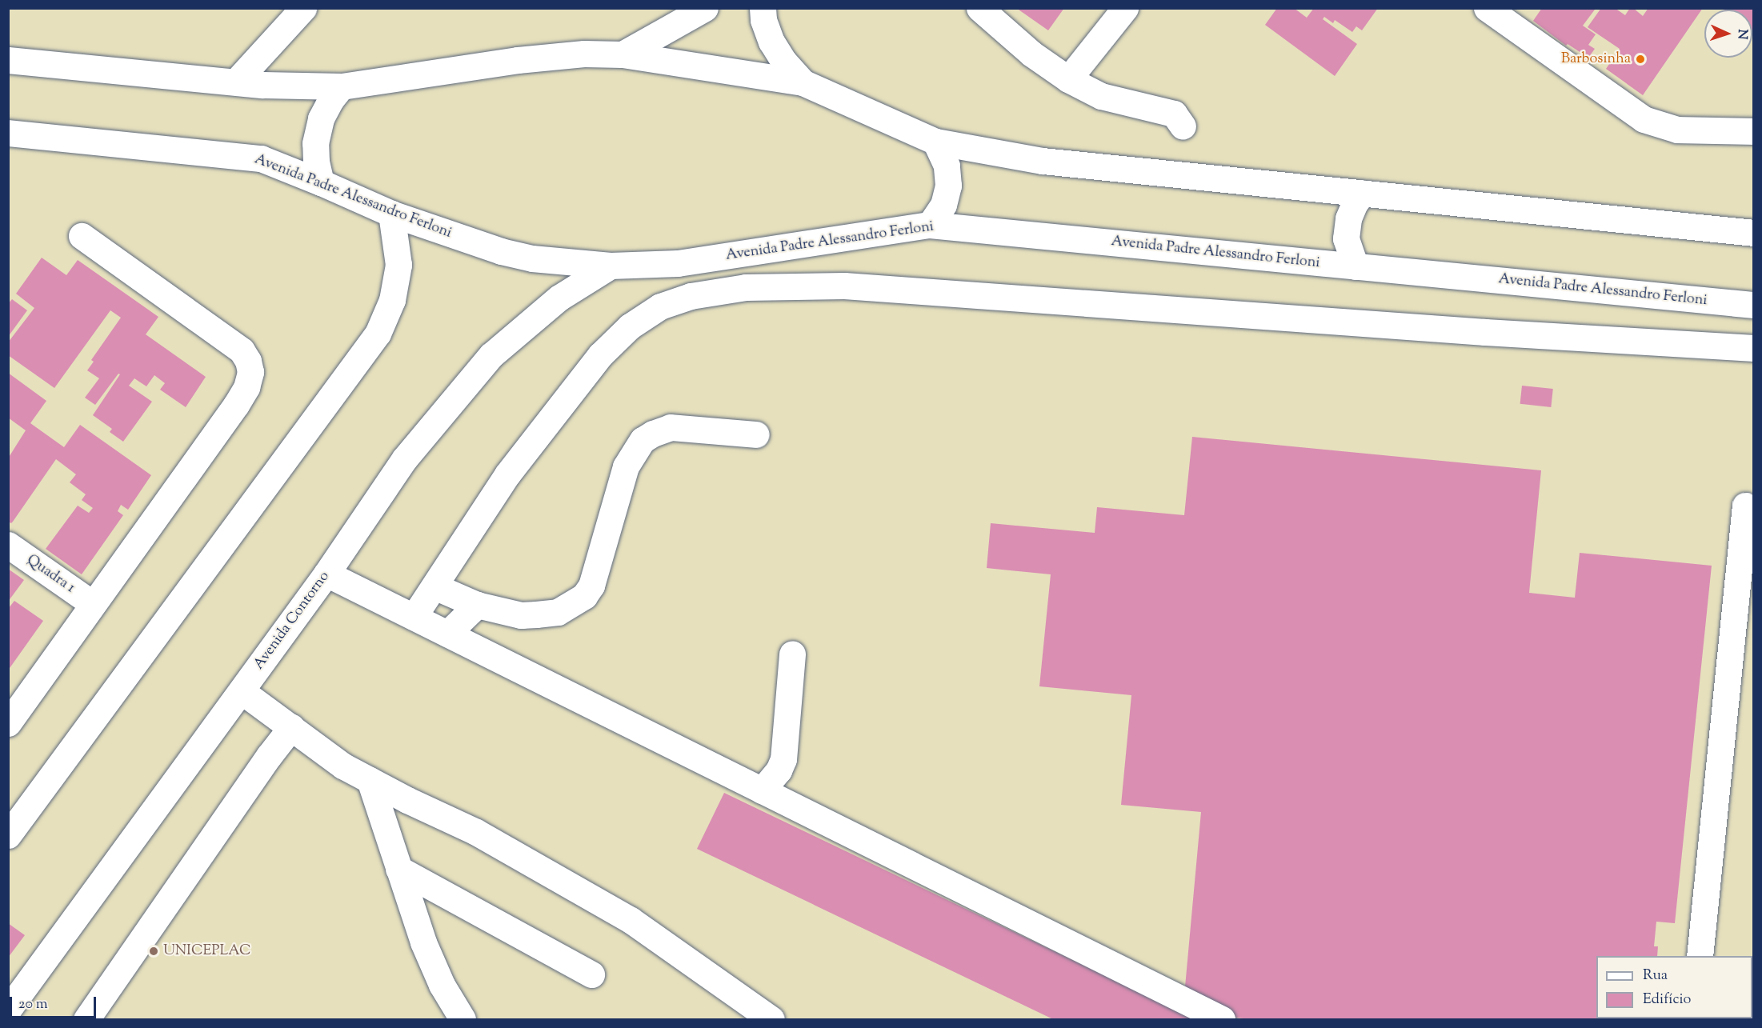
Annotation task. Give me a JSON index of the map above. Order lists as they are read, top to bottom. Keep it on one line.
{"streets":{"main road":["Avenida Padre Alessandro Ferloni","Quadra 1","Avenida Contorno"]},"crossings":[["Avenida Padre Alessandro Ferloni","Avenida Contorno"]],"places":["Barbosinha","UNICEPLAC"],"legend":["Rua","Edifício"],"scale_bar":"20 m","north":"right"}
